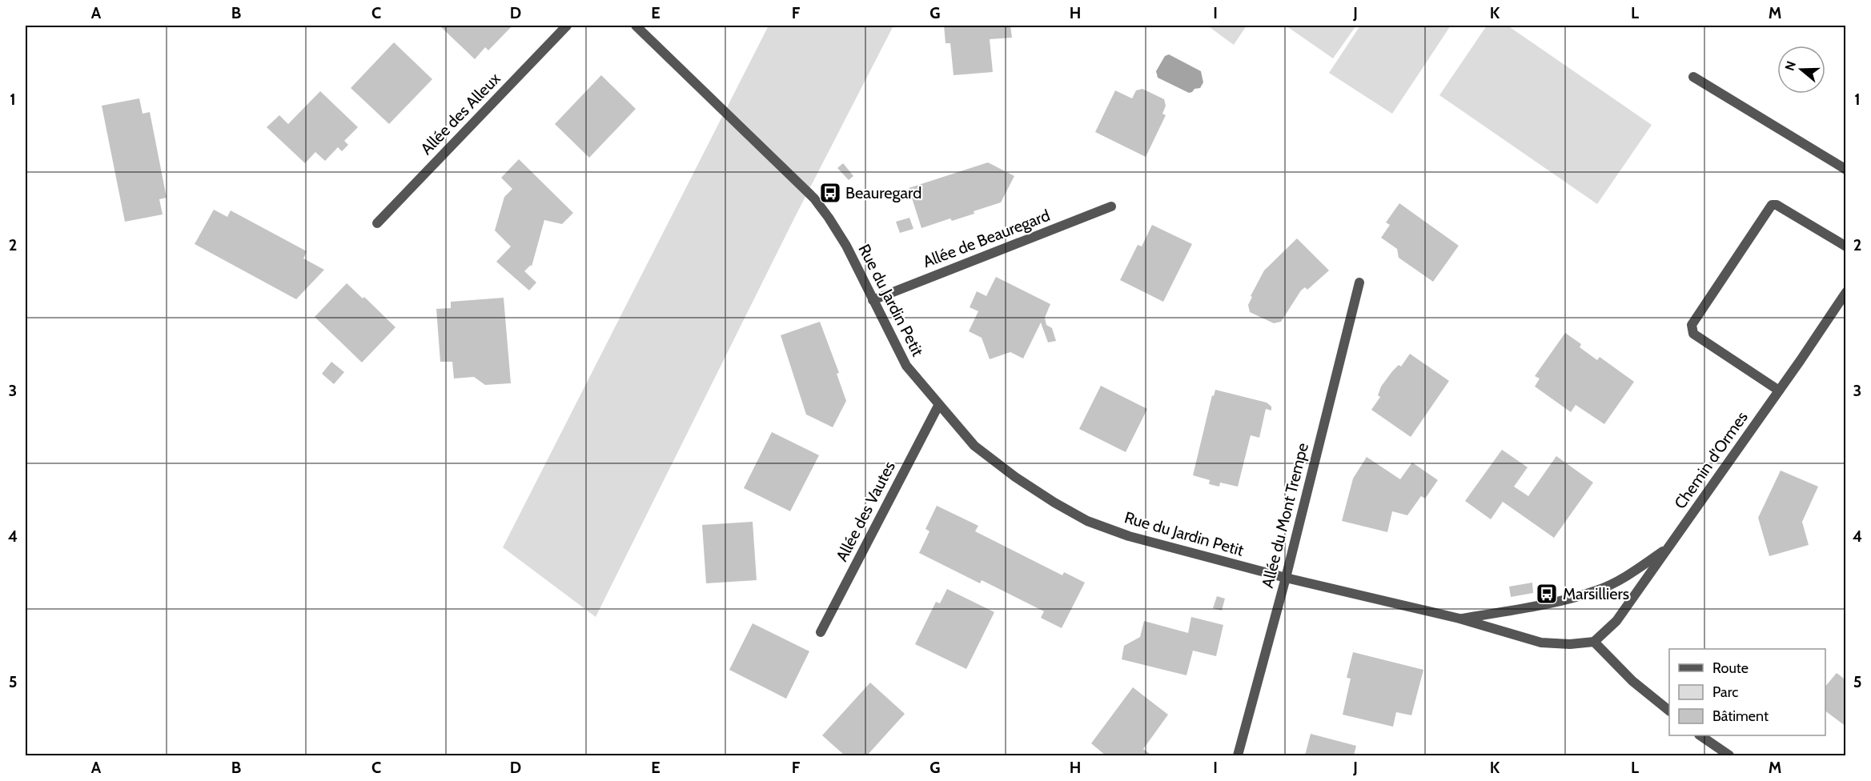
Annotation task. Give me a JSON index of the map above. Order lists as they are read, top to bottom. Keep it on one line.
{"streets":{"street":["Allée des Alleux","Allée de Beauregard","Rue du Jardin Petit","Chemin d'Ormes","Allée des Vautes","Allée du Mont Trempe"]},"crossings":[["Allée de Beauregard","Rue du Jardin Petit"],["Rue du Jardin Petit","Chemin d'Ormes"],["Rue du Jardin Petit","Allée des Vautes"],["Rue du Jardin Petit","Allée du Mont Trempe"]],"places":{"bus stop":["Beauregard","Marsilliers"]},"legend":["Route","Parc","Bâtiment"],"north":"left","grid":{"columns":["A","B","C","D","E","F","G","H","I","J","K","L","M"],"rows":["1","2","3","4","5"]}}
